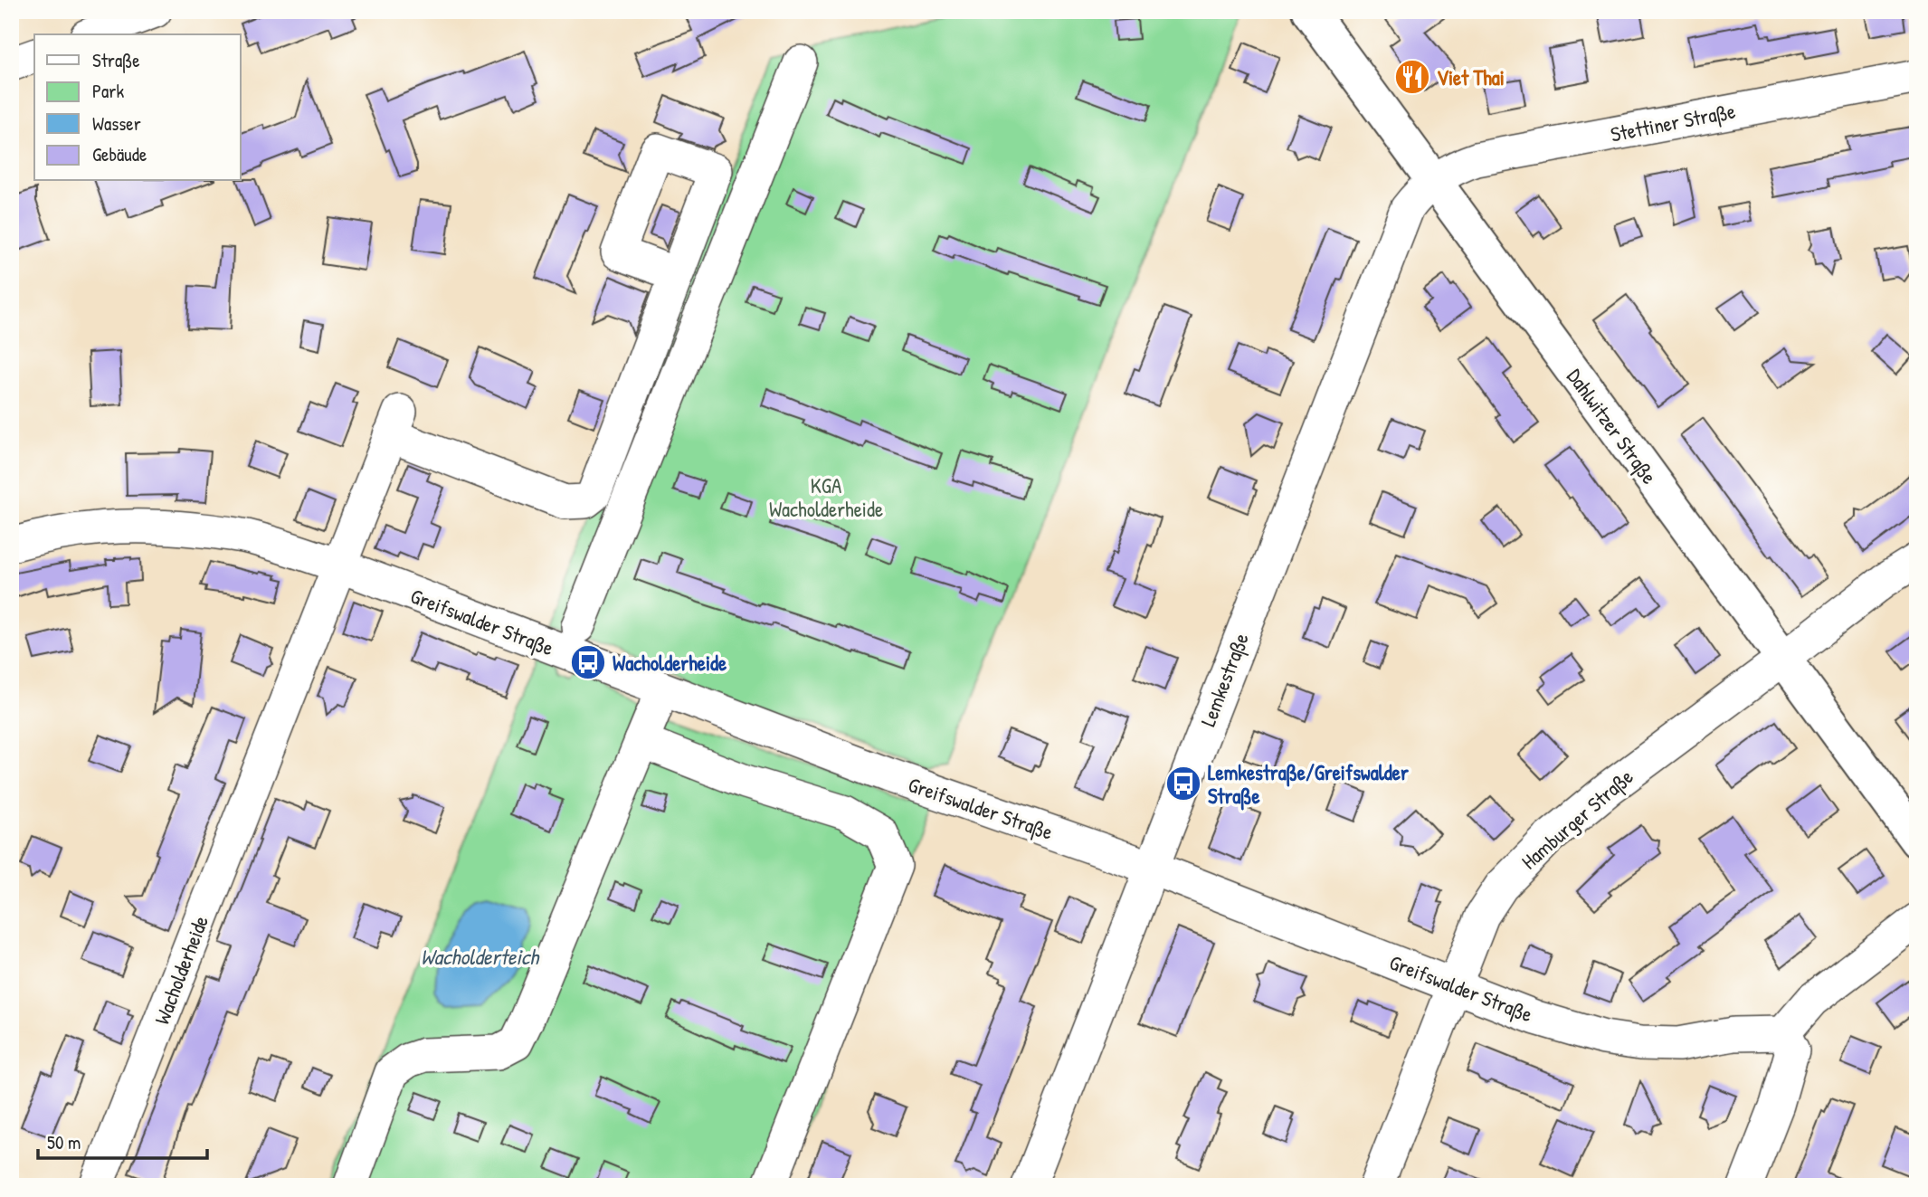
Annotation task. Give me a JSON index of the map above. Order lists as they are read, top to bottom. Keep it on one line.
{"streets":{"main road":["Dahlwitzer Straße"],"street":["Stettiner Straße","Greifswalder Straße","Lemkestraße","Hamburger Straße","Wacholderheide"]},"crossings":[["Stettiner Straße","Dahlwitzer Straße"],["Stettiner Straße","Lemkestraße"],["Dahlwitzer Straße","Lemkestraße"],["Dahlwitzer Straße","Hamburger Straße"],["Greifswalder Straße","Lemkestraße"],["Greifswalder Straße","Hamburger Straße"],["Greifswalder Straße","Wacholderheide"]],"water":["Wacholderteich"],"parks":["KGA Wacholderheide"],"places":{"restaurant":["Viet Thai"],"bus stop":["Wacholderheide","Lemkestraße/Greifswalder Straße"]},"legend":["Straße","Park","Wasser","Gebäude"],"scale_bar":"50 m"}
